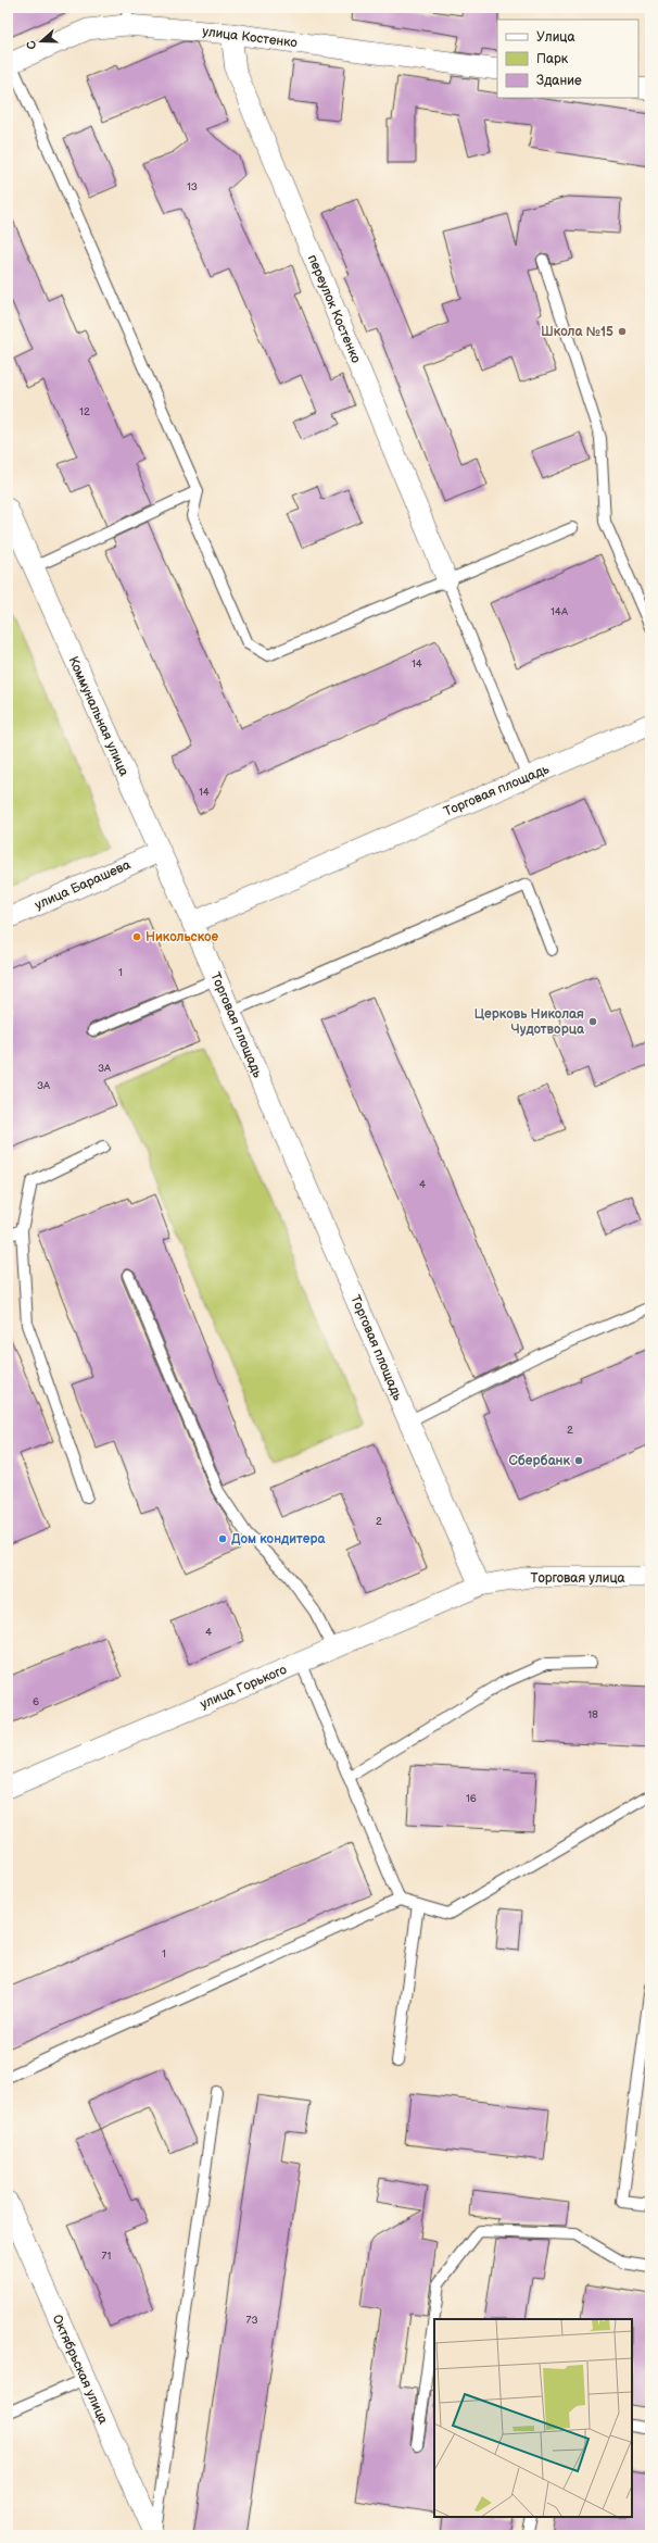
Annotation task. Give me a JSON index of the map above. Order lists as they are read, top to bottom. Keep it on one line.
{"streets":{"street":["улица Костенко","переулок Костенко","Коммунальная улица","Торговая площадь","улица Барашева","Торговая улица","улица Горького","Октябрьская улица"]},"crossings":[["улица Костенко","переулок Костенко"],["Коммунальная улица","Торговая площадь"],["Коммунальная улица","улица Барашева"],["Торговая площадь","Торговая улица"],["Торговая площадь","улица Горького"],["Торговая улица","улица Горького"]],"places":["Школа №15","Никольское","Церковь Николая Чудотворца","Сбербанк","Дом кондитера"],"house_numbers":["13","12","14А","14","14","1","3А","3А","4","2","2","4","6","18","16","1","71","73"],"legend":["Улица","Парк","Здание"],"north":"left"}
